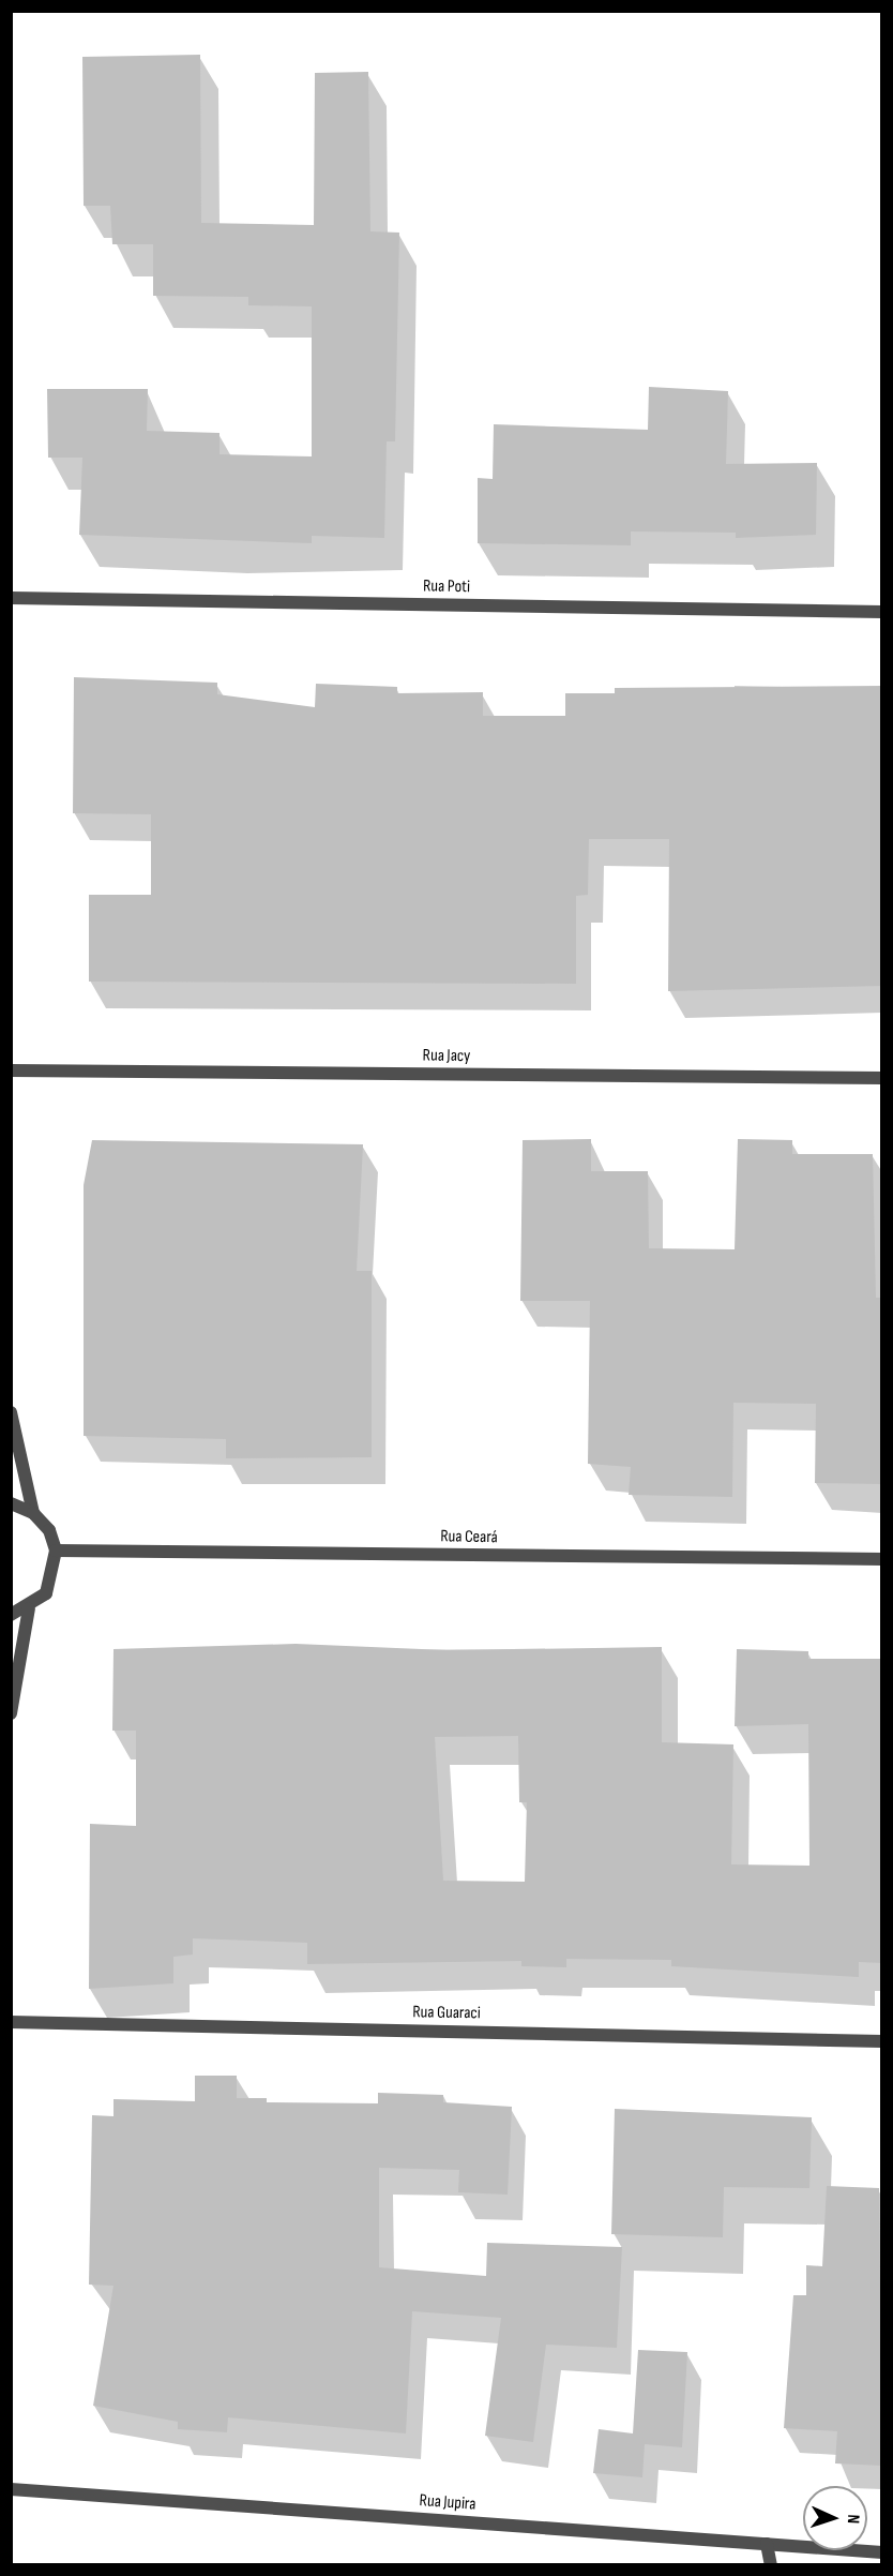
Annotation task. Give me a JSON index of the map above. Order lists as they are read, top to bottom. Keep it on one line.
{"streets":{"street":["Rua Poti","Rua Jacy","Rua Ceará","Rua Guaraci","Rua Jupira"]},"north":"right"}
